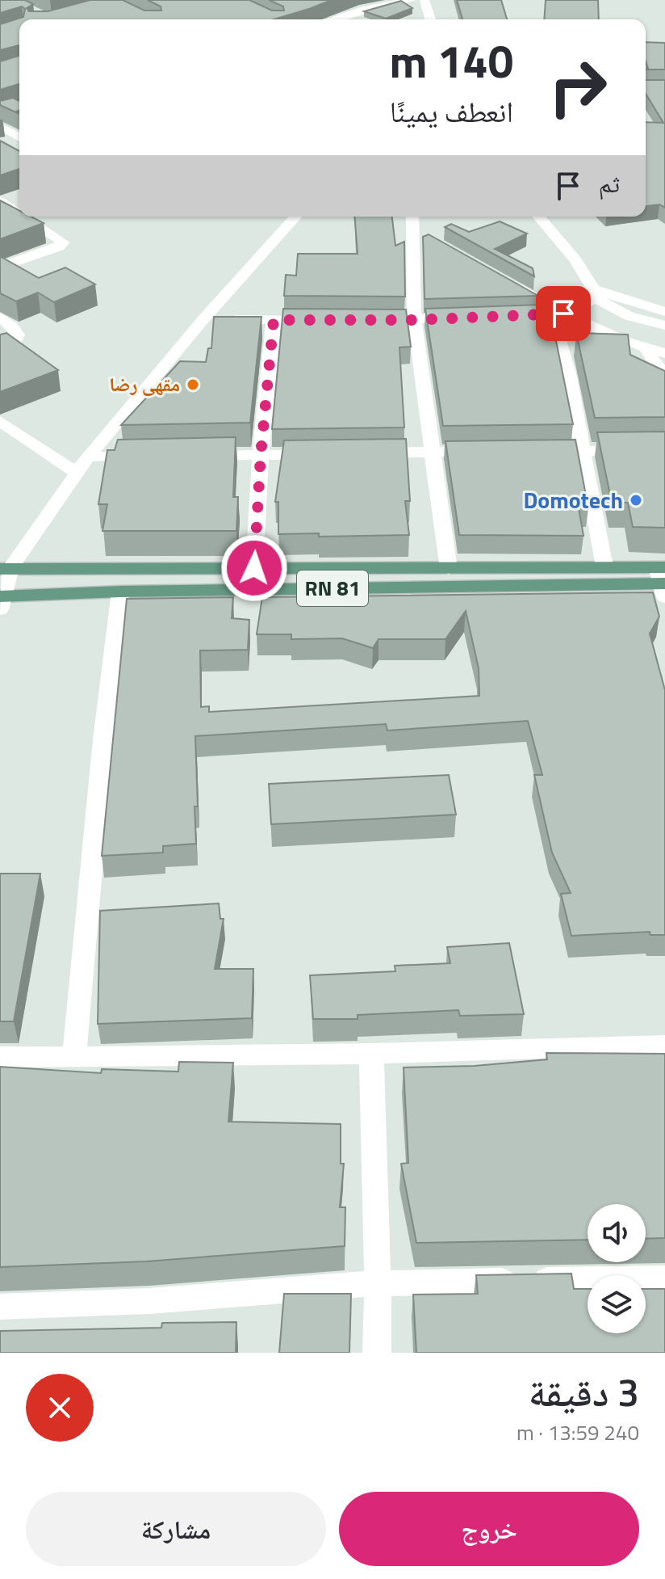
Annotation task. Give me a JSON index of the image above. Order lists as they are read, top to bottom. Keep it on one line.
{"streets":{"main road":["RN 81"]},"places":["مقهى رضا","Domotech"],"page":{"turn":["140 m","انعطف يمينًا"],"then":"ثم","heading":["3 دقيقة","240 m · 13:59"],"buttons":["خروج","مشاركة"]}}
